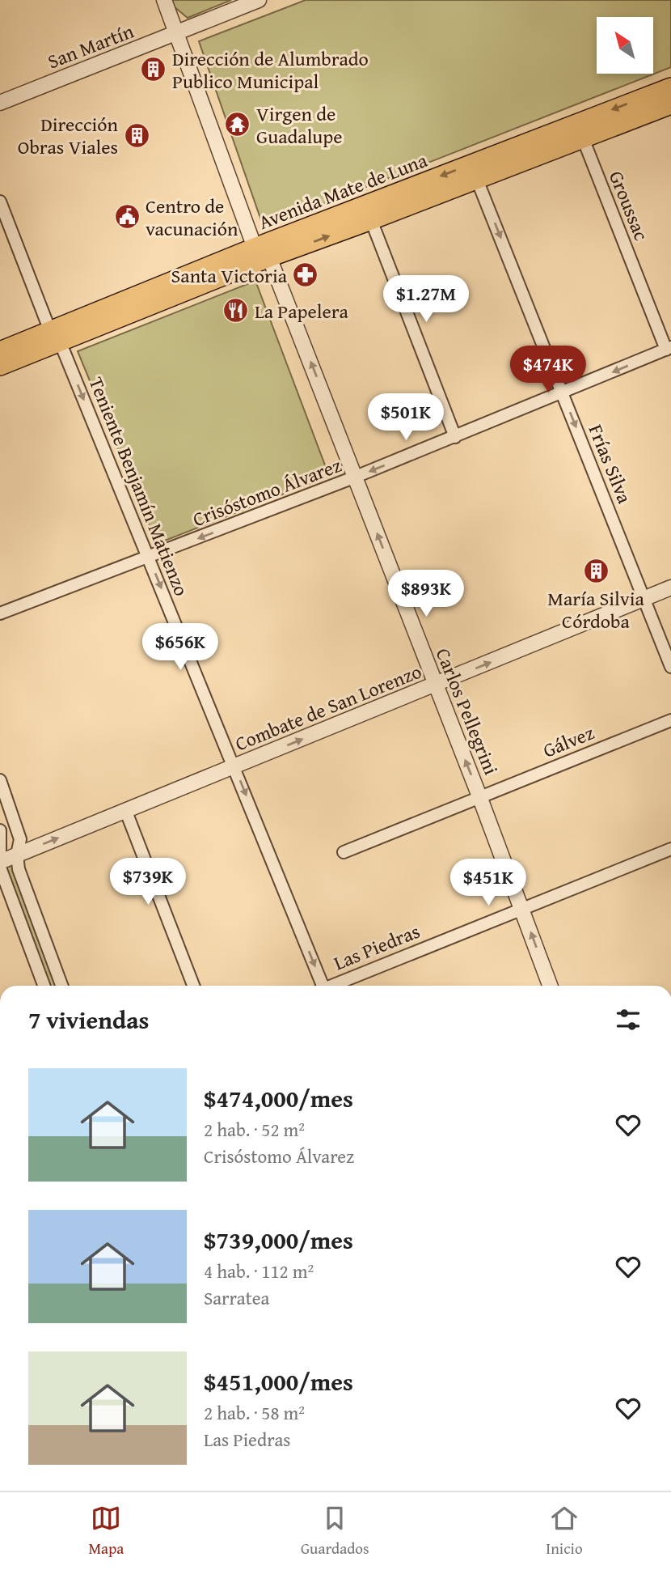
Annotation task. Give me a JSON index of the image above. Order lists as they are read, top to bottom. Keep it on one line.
{"streets":{"main road":["Avenida Mate de Luna"],"street":["San Martín","Groussac","Frías Silva","Teniente Benjamín Matienzo","Crisóstomo Álvarez","Combate de San Lorenzo","Carlos Pellegrini","Gálvez","Las Piedras"]},"crossings":[["San Martín","Carlos Pellegrini"],["Avenida Mate de Luna","Groussac"],["Avenida Mate de Luna","Frías Silva"],["Avenida Mate de Luna","Teniente Benjamín Matienzo"],["Avenida Mate de Luna","Carlos Pellegrini"],["Groussac","Crisóstomo Álvarez"],["Frías Silva","Crisóstomo Álvarez"],["Frías Silva","Combate de San Lorenzo"],["Teniente Benjamín Matienzo","Crisóstomo Álvarez"],["Teniente Benjamín Matienzo","Combate de San Lorenzo"],["Crisóstomo Álvarez","Carlos Pellegrini"],["Combate de San Lorenzo","Carlos Pellegrini"],["Carlos Pellegrini","Gálvez"],["Carlos Pellegrini","Las Piedras"]],"one_way":["Frías Silva","Teniente Benjamín Matienzo","Crisóstomo Álvarez","Combate de San Lorenzo"],"places":{"building":["Dirección de Alumbrado Publico Municipal","Dirección Obras Viales","María Silvia Córdoba"],"temple":["Virgen de Guadalupe"],"public building":["Centro de vacunación"],"pharmacy":["Santa Victoria"],"restaurant":["La Papelera"]},"north":"top left","page":{"price":["$1.27M","$474K","$501K","$893K","$656K","$739K","$451K"],"heading":"7 viviendas","list":[{"name":"$474,000/mes","note":"2 hab. · 52 m² · Crisóstomo Álvarez"},{"name":"$739,000/mes","note":"4 hab. · 112 m² · Sarratea"},{"name":"$451,000/mes","note":"2 hab. · 58 m² · Las Piedras"}],"tabs":["Mapa","Guardados","Inicio"]}}
